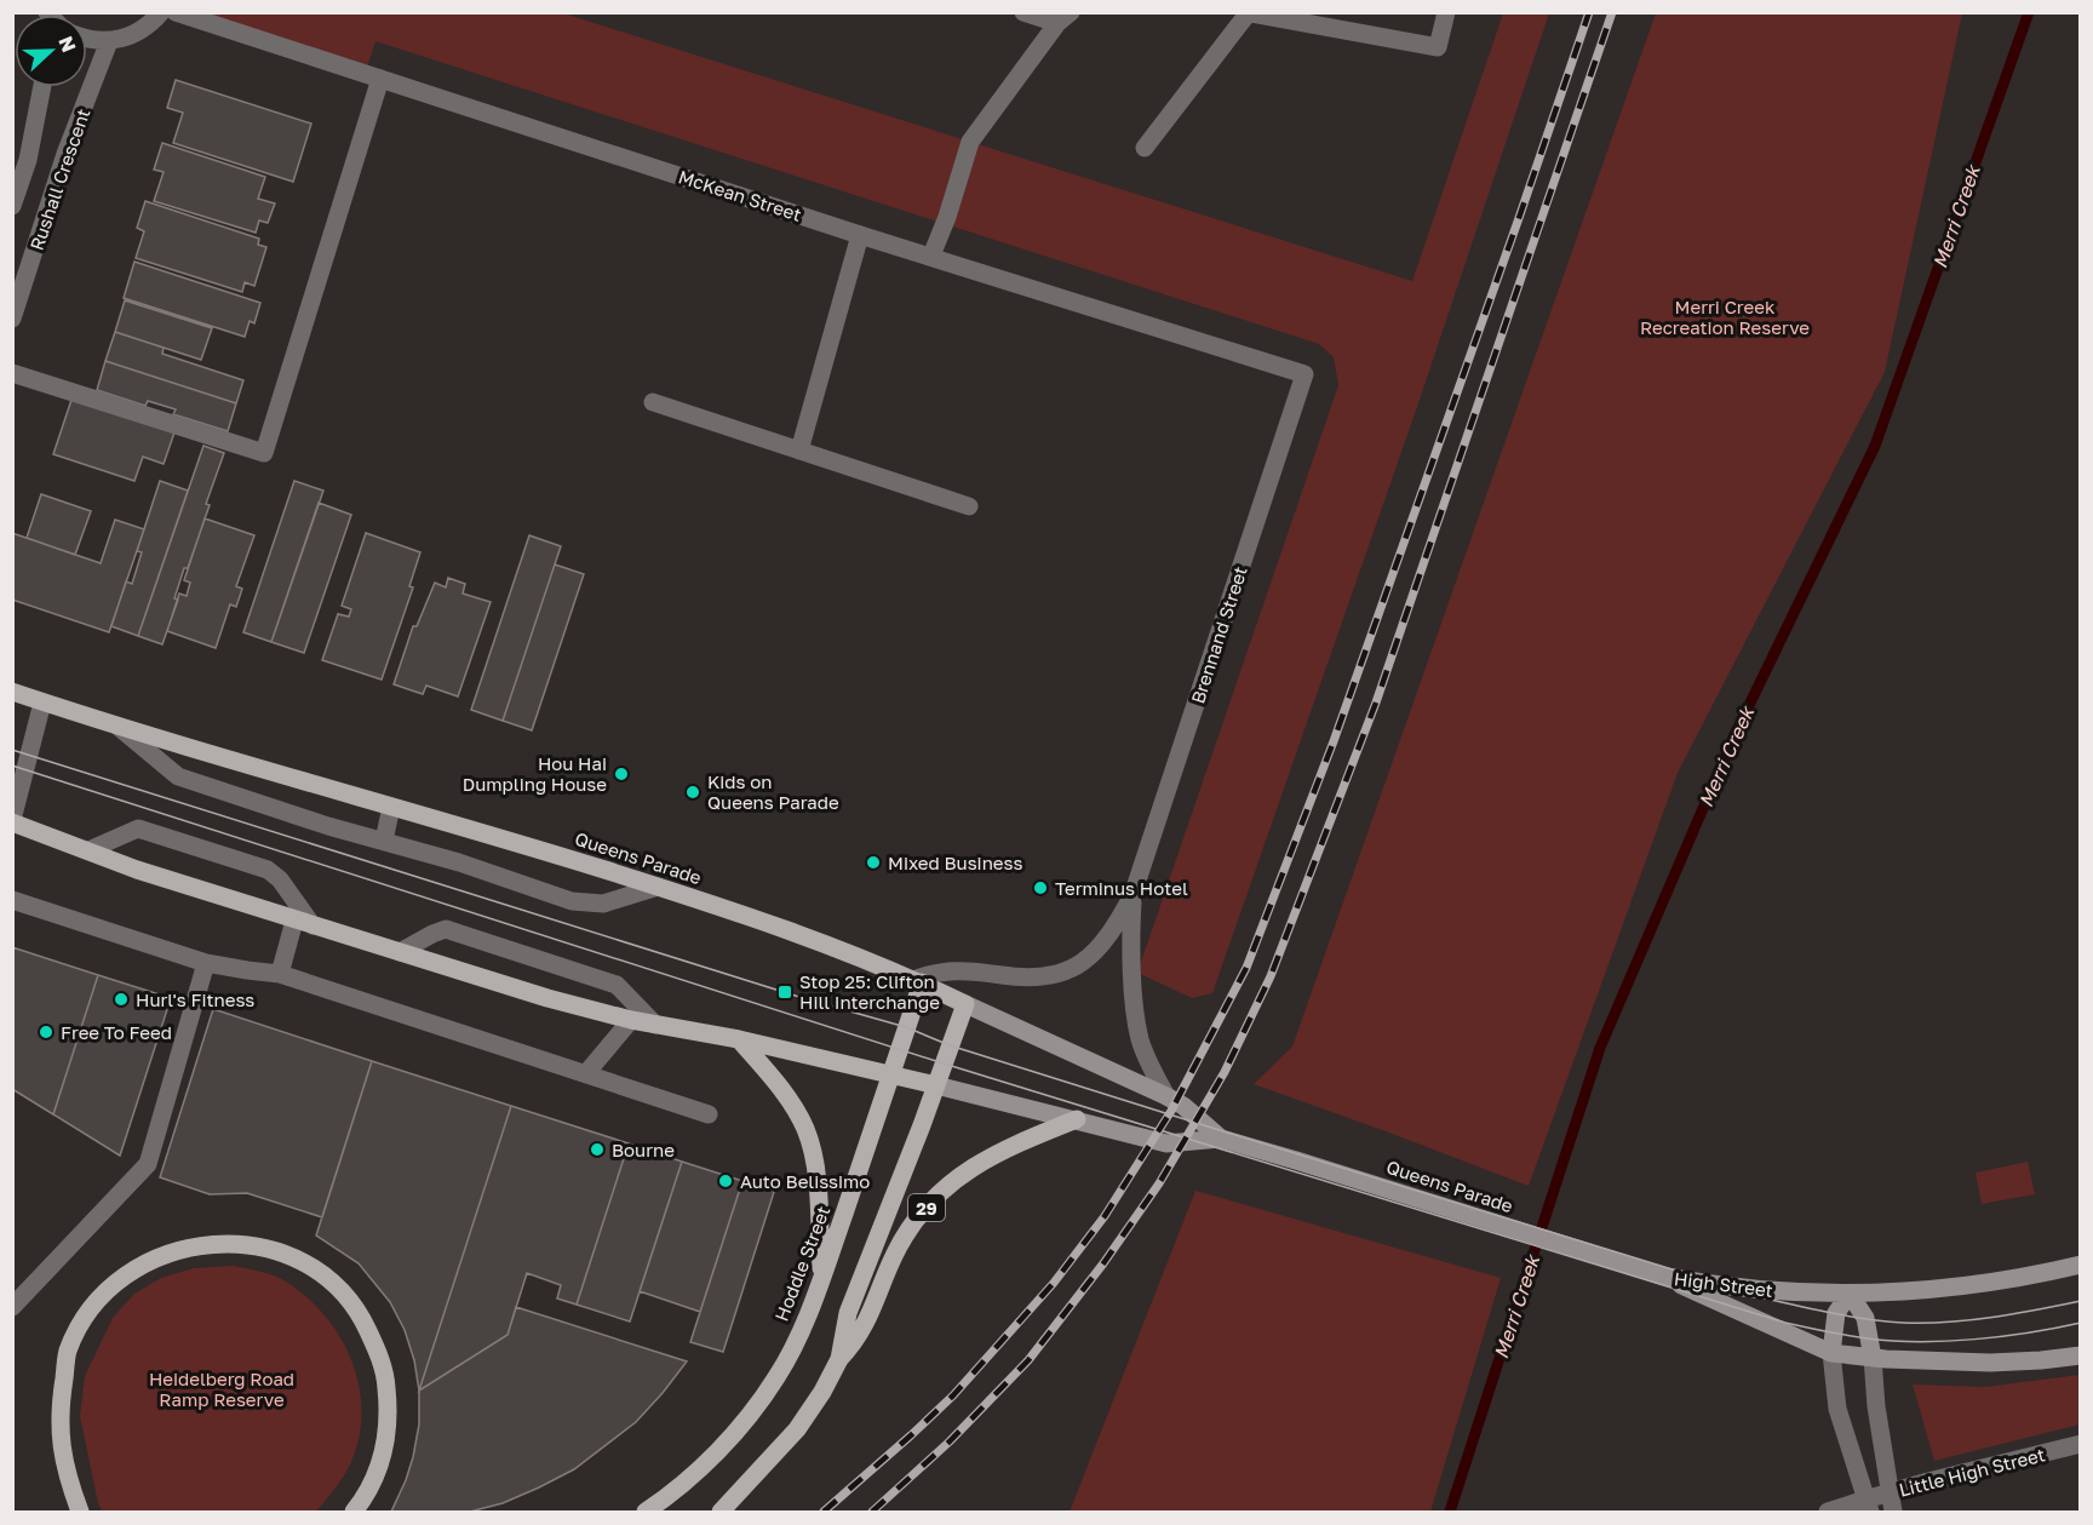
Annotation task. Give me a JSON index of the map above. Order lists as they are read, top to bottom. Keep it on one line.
{"streets":{"main road":["Queens Parade","29","Hoddle Street","High Street"],"street":["Rushall Crescent","McKean Street","Brennand Street","Little High Street"]},"crossings":[["McKean Street","Brennand Street"],["Brennand Street","Queens Parade"],["Brennand Street","Hoddle Street"],["Queens Parade","29"],["Queens Parade","Hoddle Street"],["Queens Parade","High Street"]],"water":["Merri Creek"],"parks":["Merri Creek Recreation Reserve","Heidelberg Road Ramp Reserve"],"places":{"other":["Hou Hai Dumpling House","Kids on Queens Parade","Mixed Business","Terminus Hotel","Hurl's Fitness","Free To Feed","Bourne","Auto Belissimo"],"transit":["Stop 25: Clifton Hill Interchange"]},"north":"right"}
